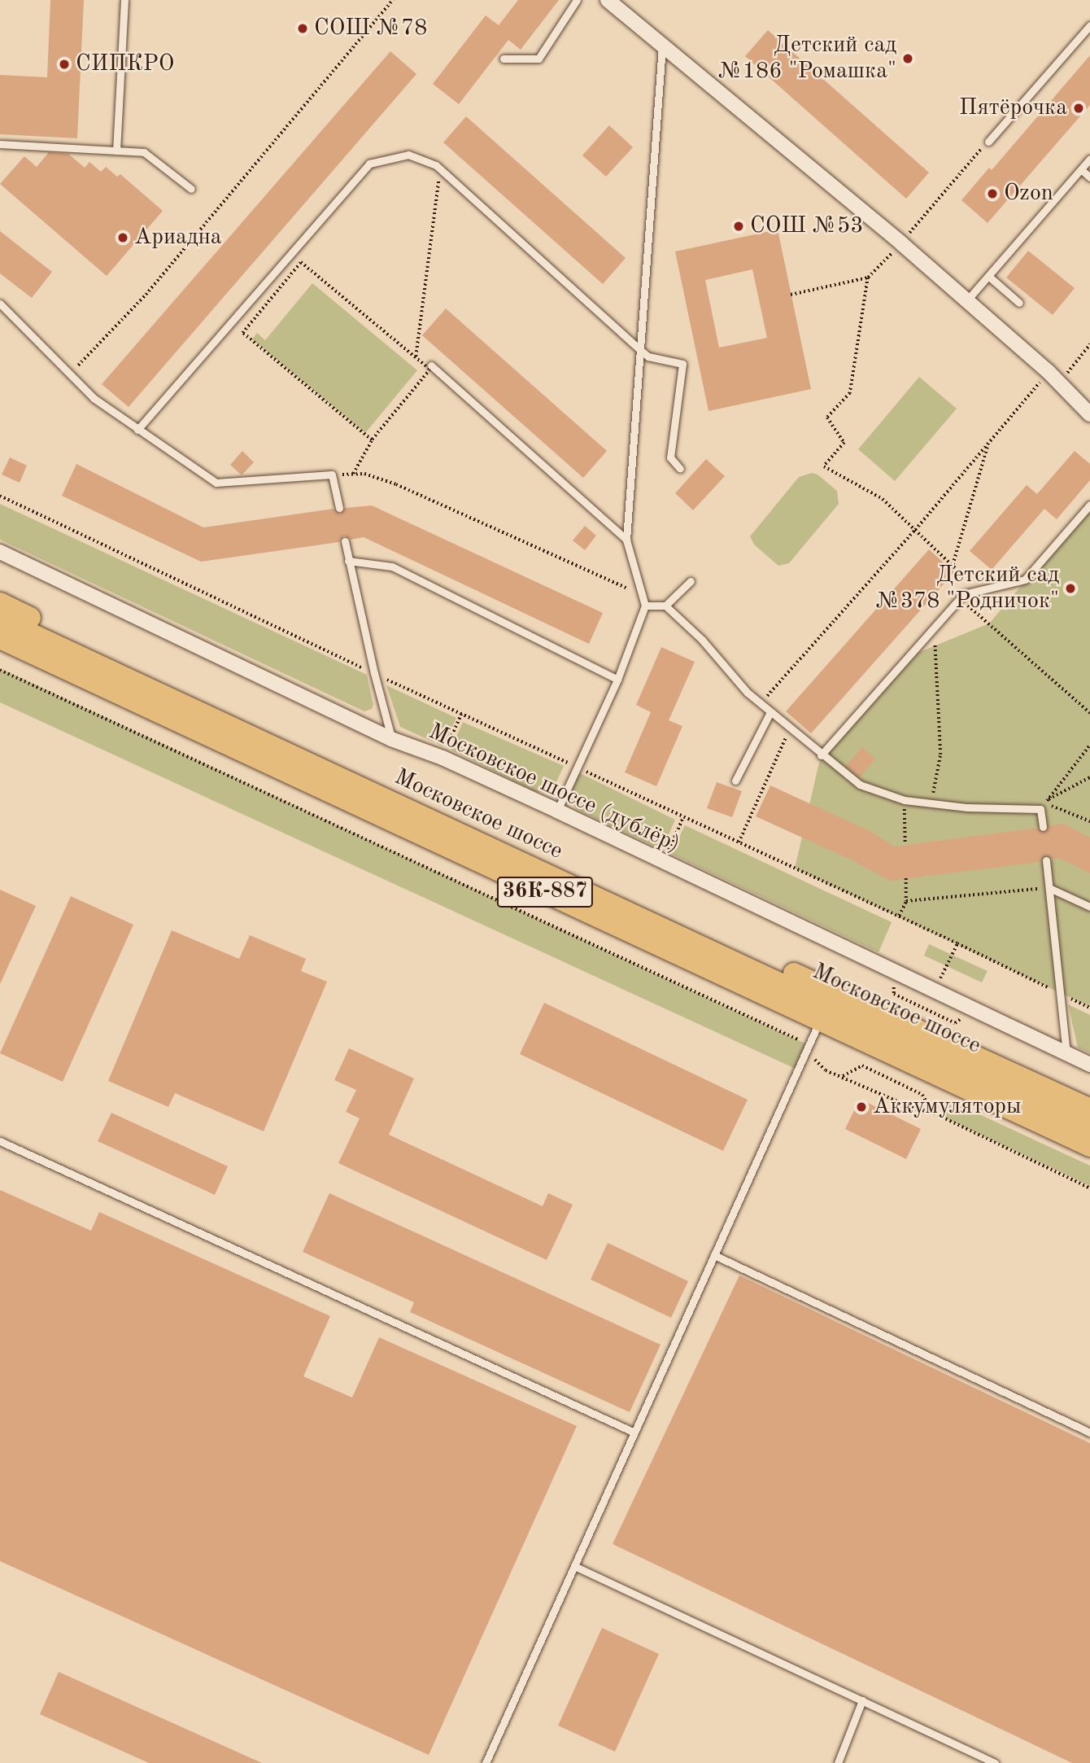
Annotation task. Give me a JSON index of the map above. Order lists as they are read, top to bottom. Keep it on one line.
{"streets":{"main road":["Московское шоссе","36К-887"],"street":["Московское шоссе (дублёр)"]},"places":["СОШ №78","Детский сад №186 \"Ромашка\"","СИПКРО","Пятёрочка","Ozon","СОШ №53","Ариадна","Детский сад №378 \"Родничок\"","Аккумуляторы"]}
